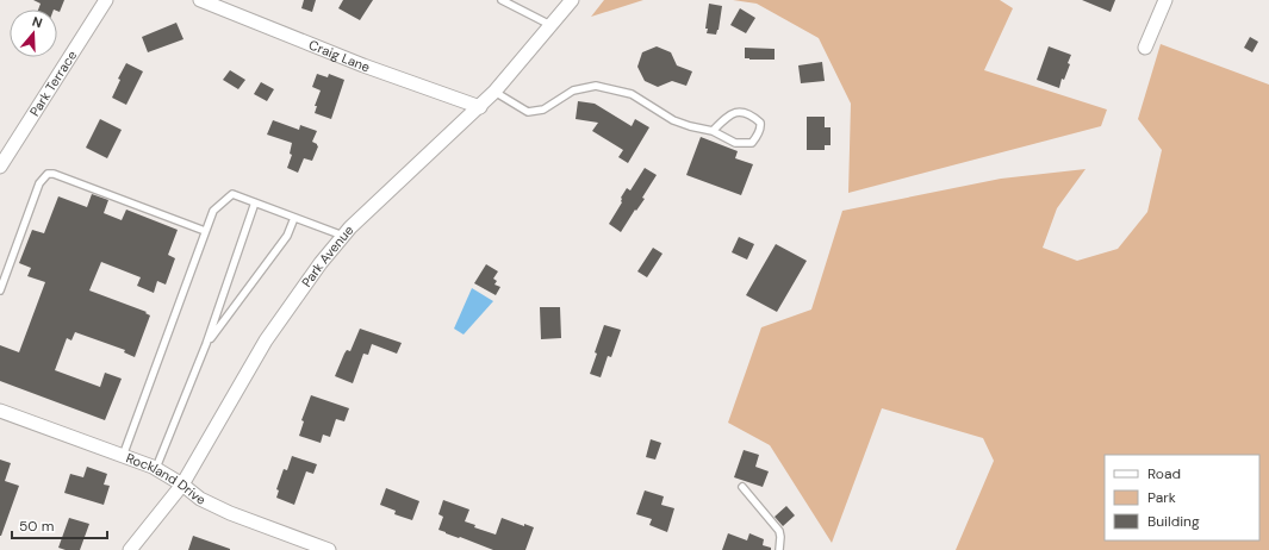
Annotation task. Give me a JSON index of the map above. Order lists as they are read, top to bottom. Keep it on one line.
{"streets":{"street":["Craig Lane","Park Terrace","Park Avenue","Rockland Drive"]},"crossings":[["Craig Lane","Park Avenue"],["Park Avenue","Rockland Drive"]],"legend":["Road","Park","Building"],"scale_bar":"50 m","north":"top"}
